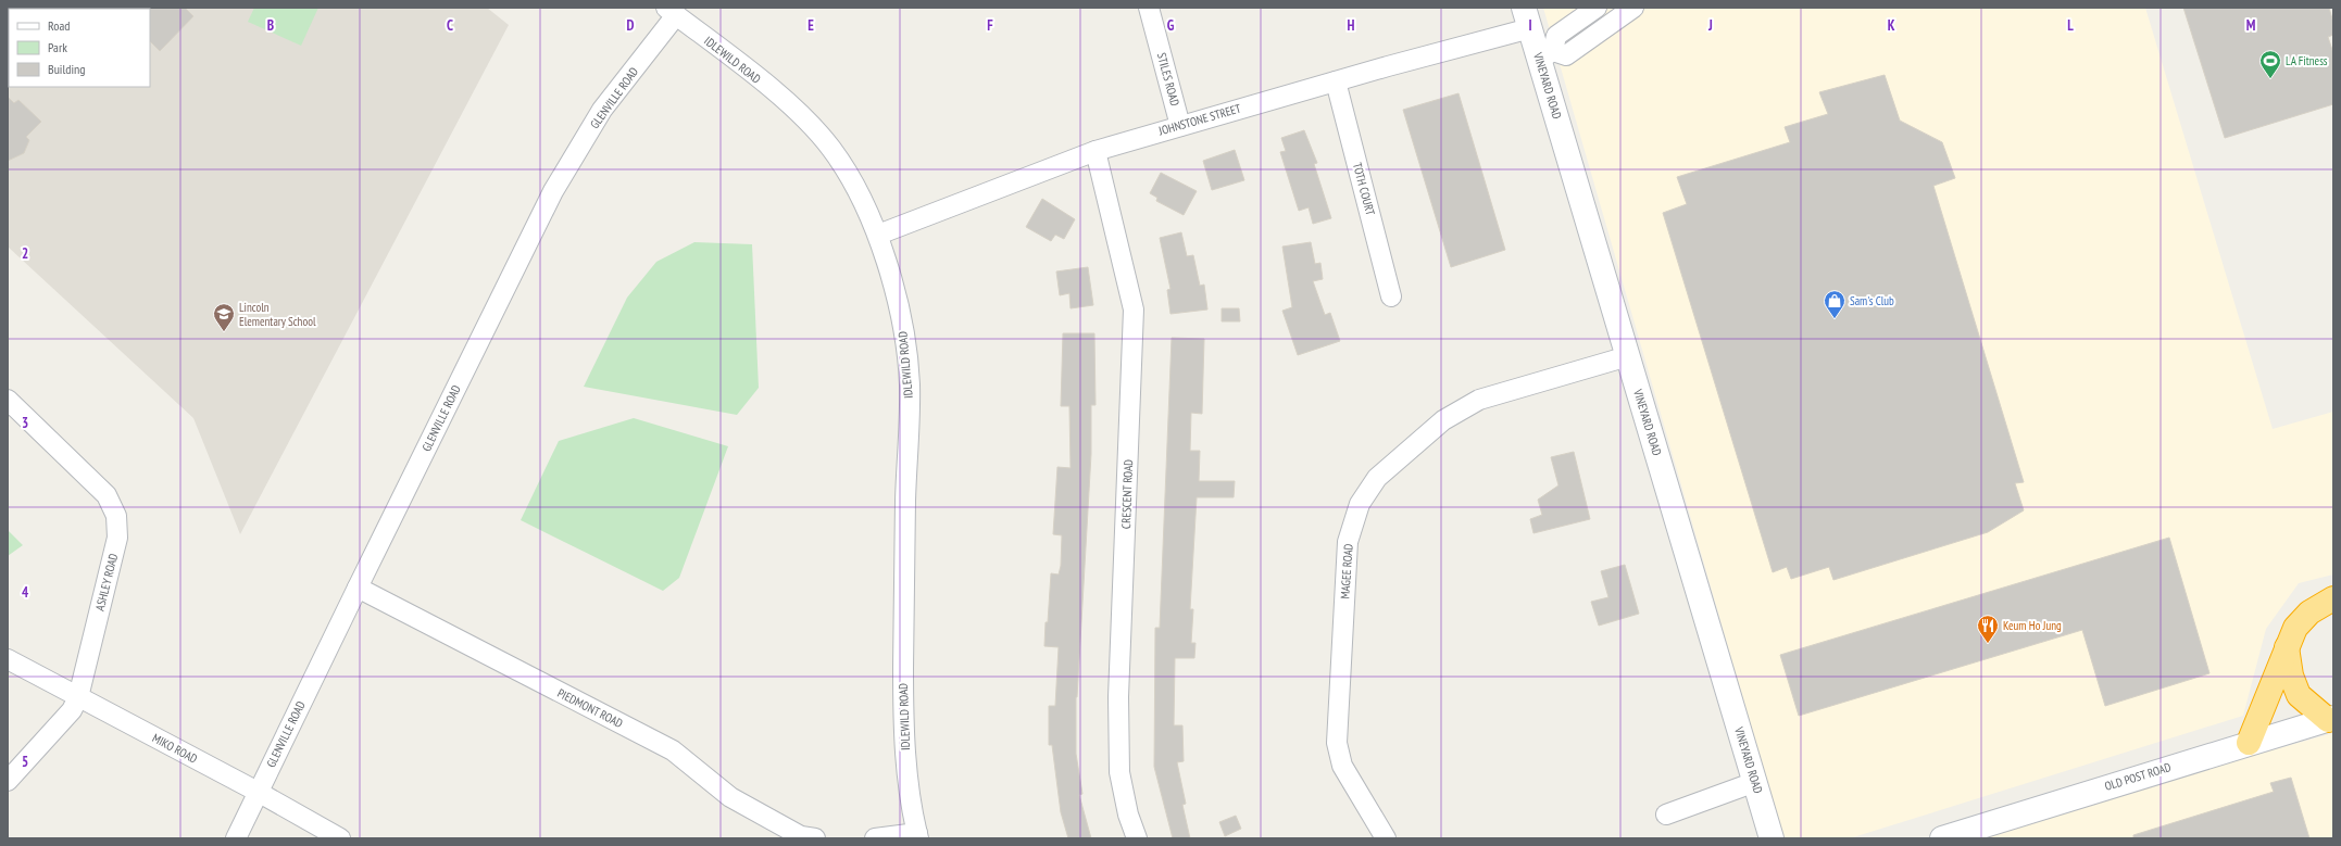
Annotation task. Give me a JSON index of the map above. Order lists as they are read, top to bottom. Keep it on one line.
{"streets":{"street":["IDLEWILD ROAD","STILES ROAD","VINEYARD ROAD","GLENVILLE ROAD","JOHNSTONE STREET","TOTH COURT","CRESCENT ROAD","MAGEE ROAD","ASHLEY ROAD","PIEDMONT ROAD","MIKO ROAD","OLD POST ROAD"]},"crossings":[["IDLEWILD ROAD","GLENVILLE ROAD"],["IDLEWILD ROAD","JOHNSTONE STREET"],["STILES ROAD","JOHNSTONE STREET"],["VINEYARD ROAD","JOHNSTONE STREET"],["VINEYARD ROAD","MAGEE ROAD"],["GLENVILLE ROAD","PIEDMONT ROAD"],["GLENVILLE ROAD","MIKO ROAD"],["JOHNSTONE STREET","TOTH COURT"],["JOHNSTONE STREET","CRESCENT ROAD"],["ASHLEY ROAD","MIKO ROAD"]],"places":{"sports":["LA Fitness"],"shop":["Sam's Club"],"school or university":["Lincoln Elementary School"],"restaurant":["Keum Ho Jung"]},"legend":["Road","Park","Building"],"grid":{"columns":["B","C","D","E","F","G","H","I","J","K","L","M"],"rows":["2","3","4","5"]}}
